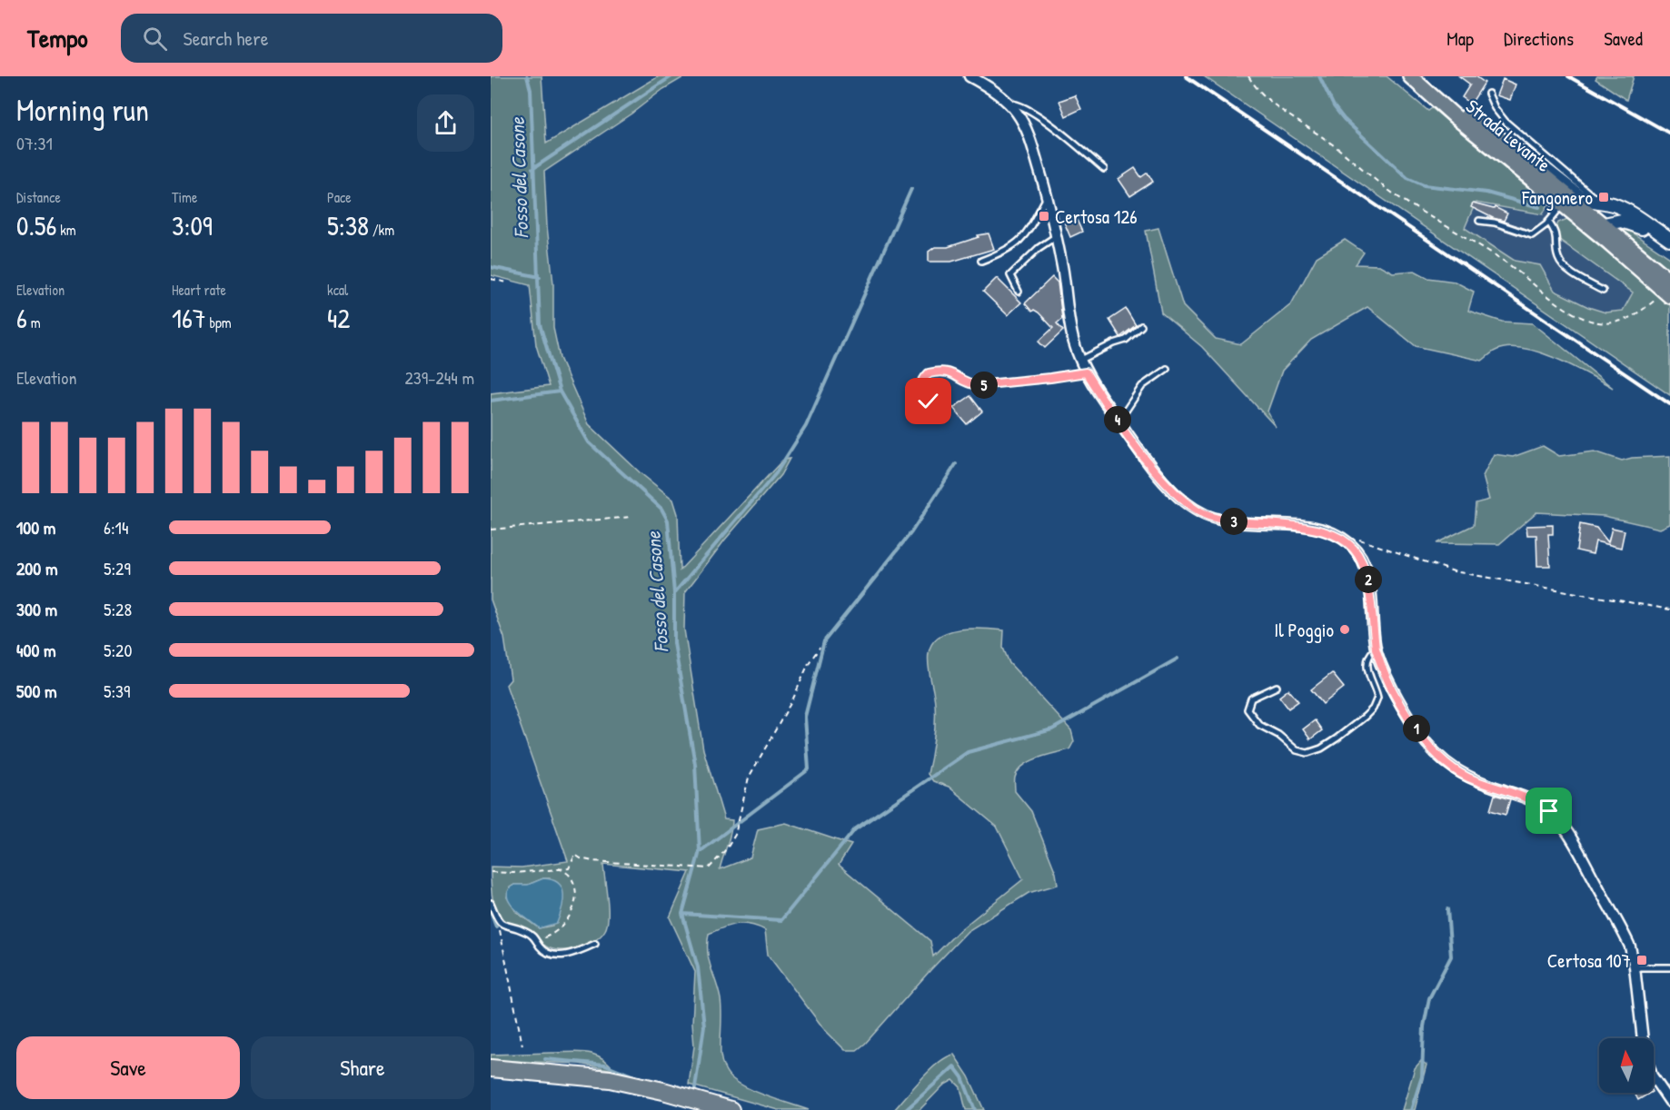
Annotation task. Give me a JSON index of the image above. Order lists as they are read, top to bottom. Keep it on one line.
{"streets":{"main road":["Strada Levante"]},"water":["Fosso del Casone"],"places":{"transit":["Fangonero","Certosa 126","Certosa 107"],"other":["Il Poggio"]},"north":"top","page":{"header":"Tempo","search":"Search here","nav":["Map","Directions","Saved"],"heading":["Morning run","07:31"],"stats":[["Distance","0.56 km"],["Time","3:09"],["Pace","5:38 /km"],["Elevation","6 m"],["Heart rate","167 bpm"],["kcal","42"]],"chart":["Elevation","239–244 m"],"pins":["5","4","3","2","1"],"list":[{"name":"100 m","note":"6:14"},{"name":"200 m","note":"5:29"},{"name":"300 m","note":"5:28"},{"name":"400 m","note":"5:20"},{"name":"500 m","note":"5:39"}],"buttons":["Save","Share"]}}
